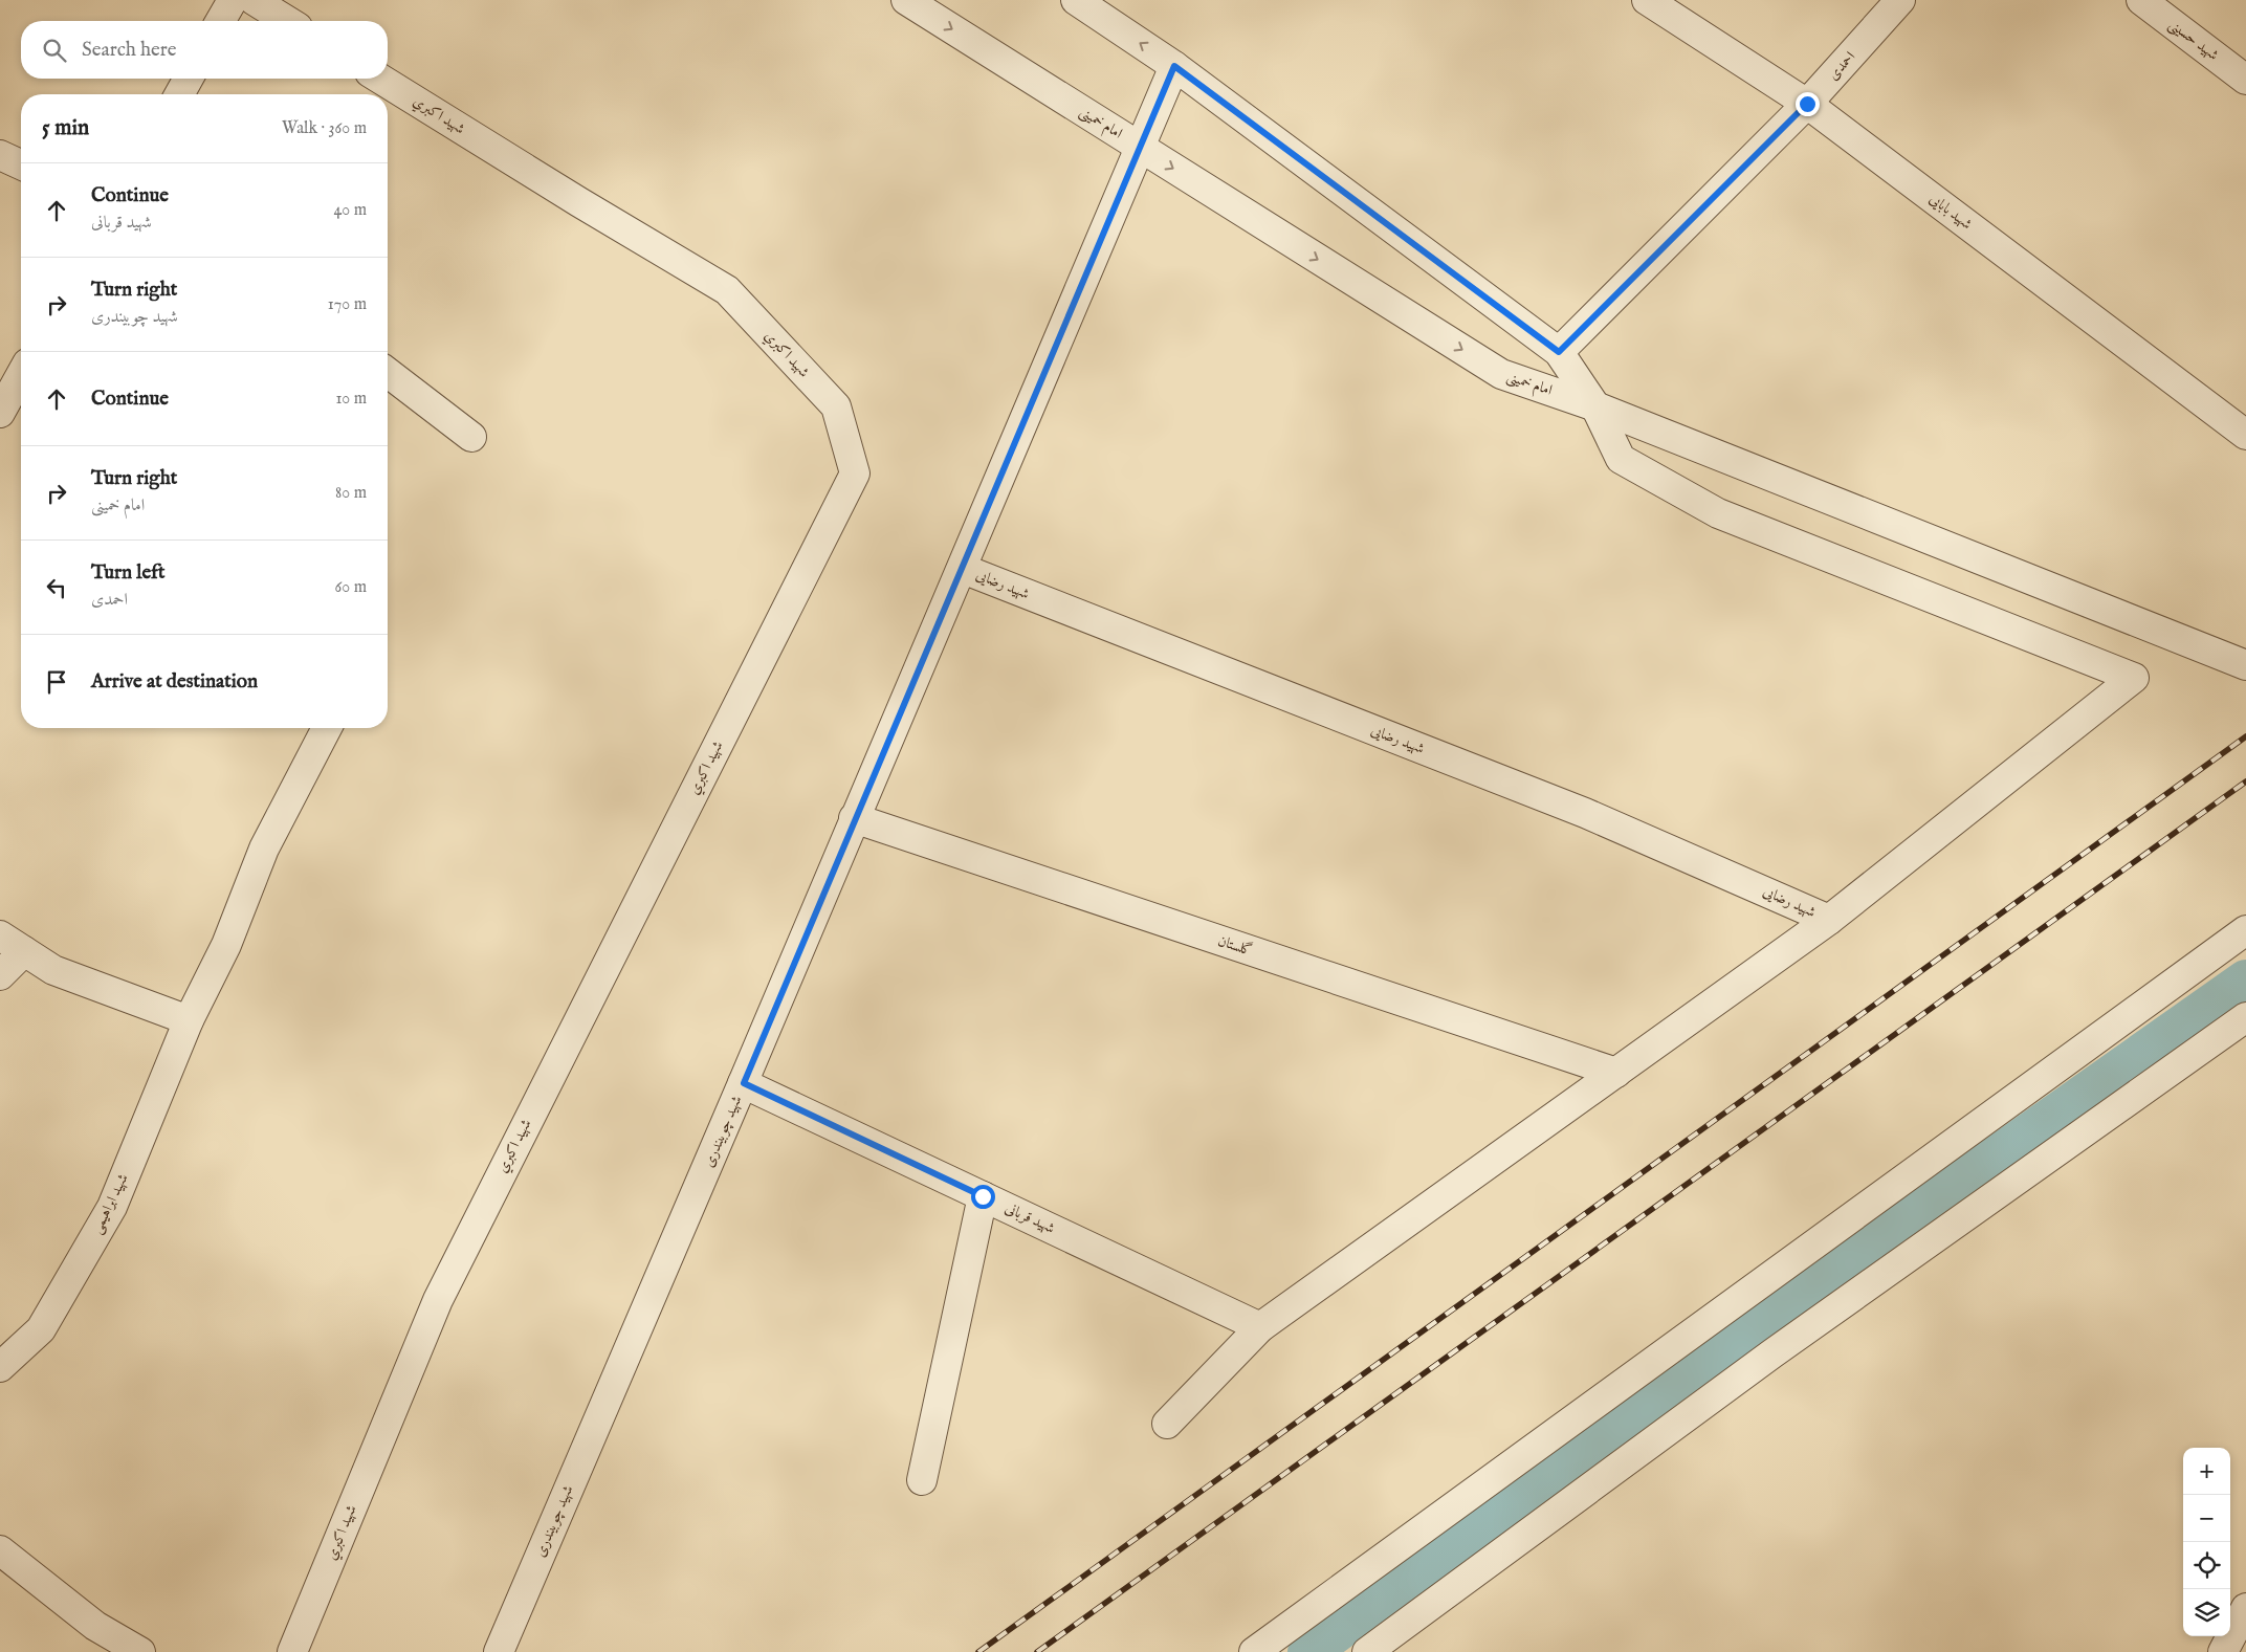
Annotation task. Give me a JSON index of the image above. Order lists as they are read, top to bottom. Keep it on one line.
{"streets":{"street":["شهید حسینی","احمدی","شهيد اکبري","امام خمینی","شهید بابایی","شهید رضایی","گلستان","شهید چوبیندری","شهید ابراهیمی","شهید قربانی"]},"crossings":[["احمدی","امام خمینی"],["احمدی","شهید بابایی"],["امام خمینی","شهید چوبیندری"],["شهید رضایی","شهید چوبیندری"],["گلستان","شهید چوبیندری"],["شهید چوبیندری","شهید قربانی"]],"page":{"search":"Search here","heading":["5 min","Walk · 360 m"],"list":[["Continue","شهید قربانی","40 m"],["Turn right","شهید چوبیندری","170 m"],["Continue","10 m"],["Turn right","امام خمینی","80 m"],["Turn left","احمدی","60 m"],"Arrive at destination"],"map_buttons":["+","−"]}}
